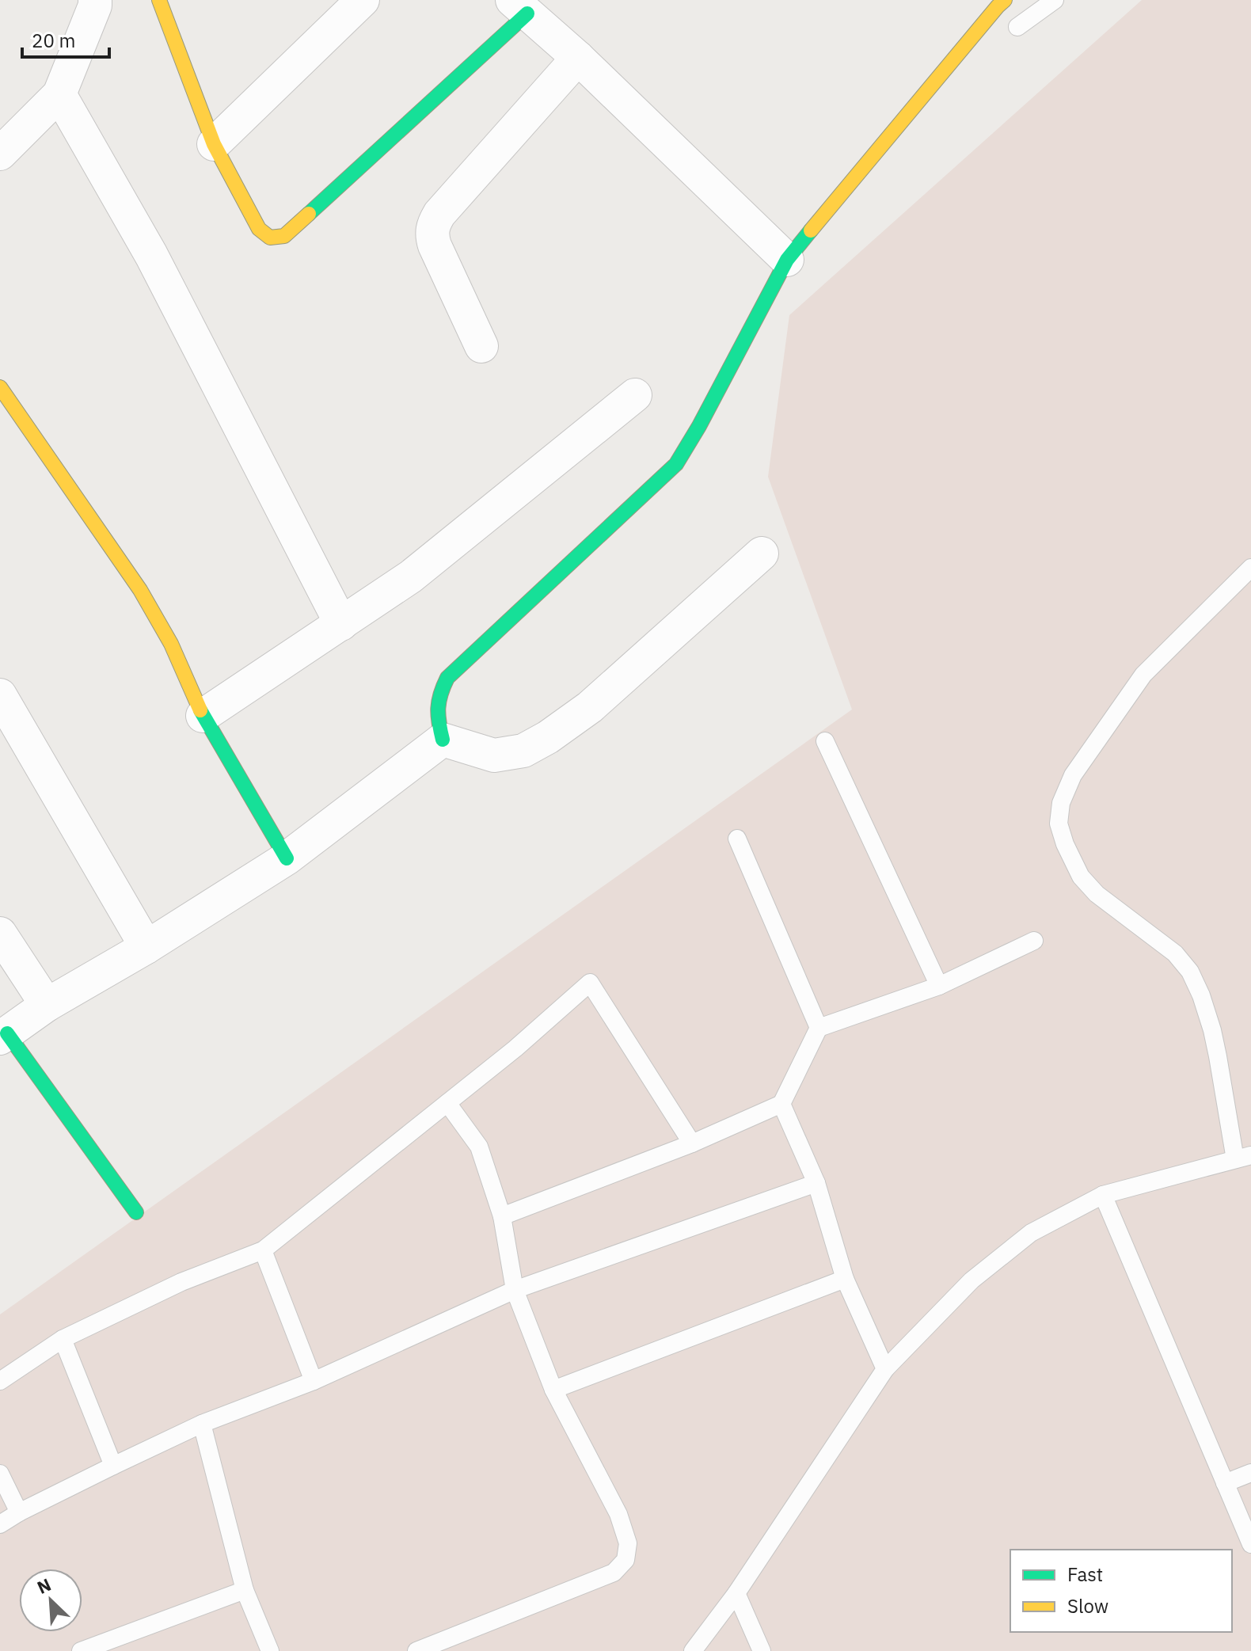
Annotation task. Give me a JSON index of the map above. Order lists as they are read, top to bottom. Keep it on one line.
{"legend":["Fast","Slow"],"scale_bar":"20 m","north":"top left"}
